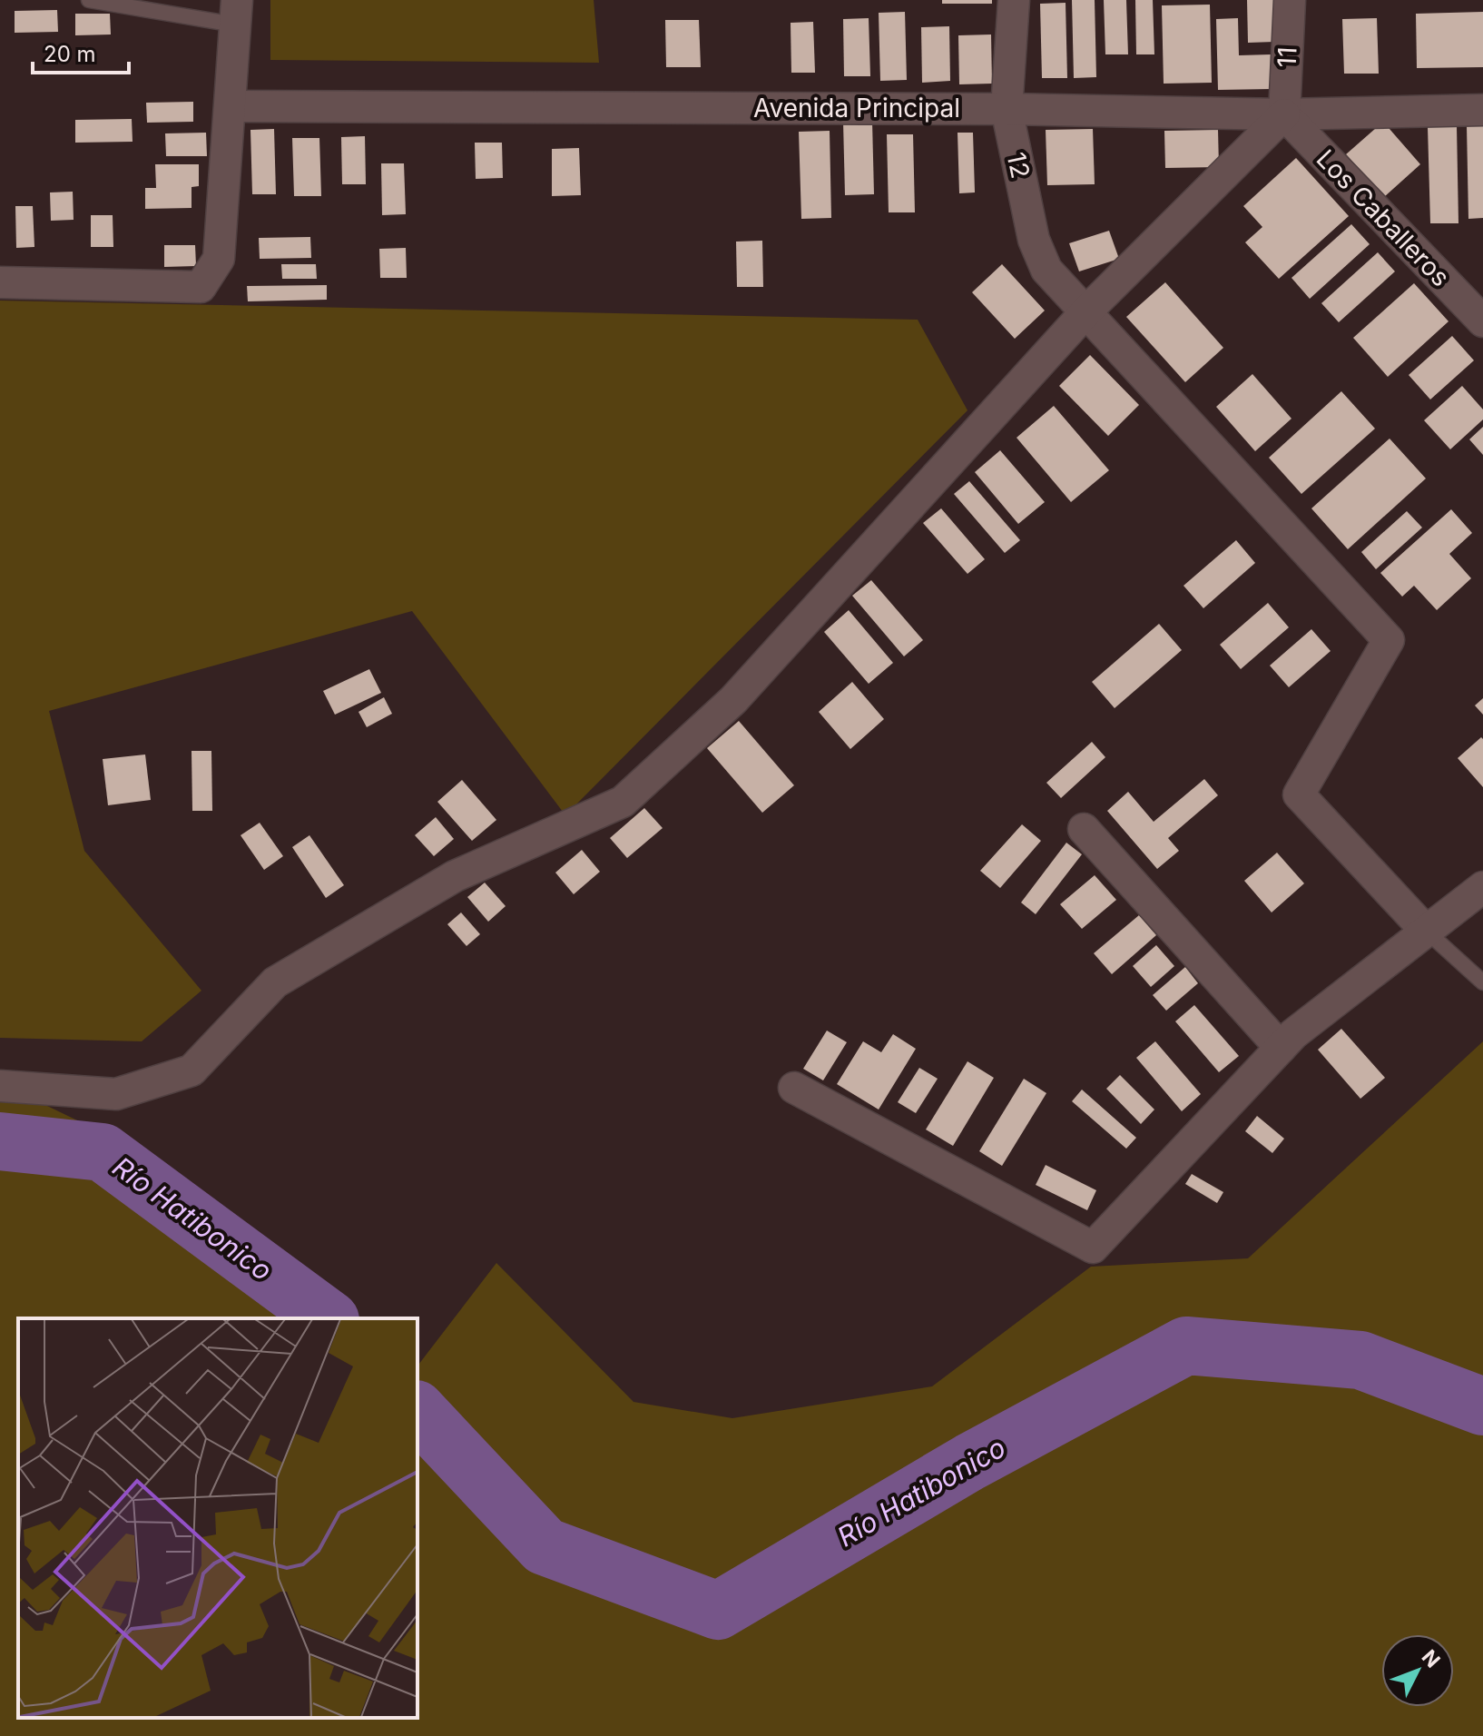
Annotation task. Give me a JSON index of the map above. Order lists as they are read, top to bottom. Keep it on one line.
{"streets":{"street":["11","Avenida Principal","12","Los Caballeros"]},"crossings":[["11","Avenida Principal"],["11","Los Caballeros"],["Avenida Principal","12"],["Avenida Principal","Los Caballeros"]],"water":["Río Hatibonico"],"scale_bar":"20 m","north":"top right"}
